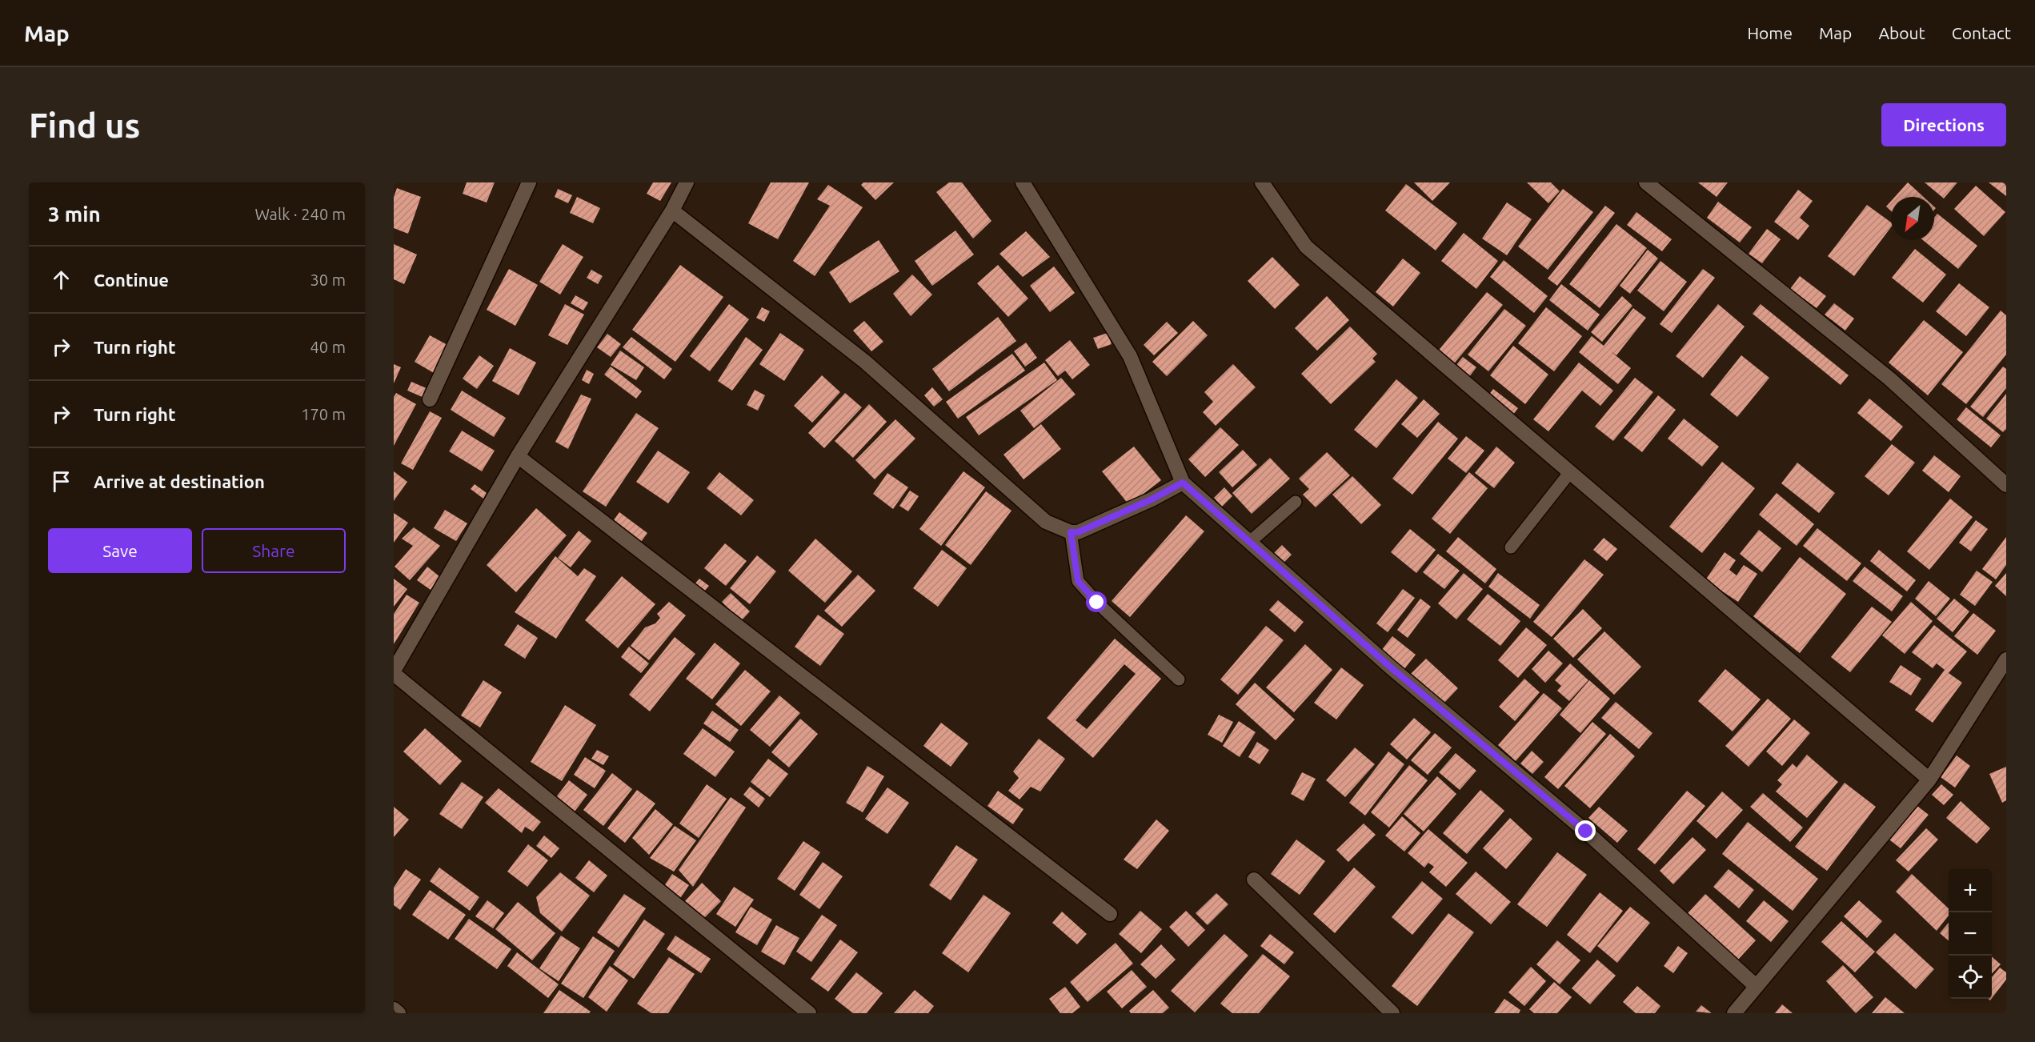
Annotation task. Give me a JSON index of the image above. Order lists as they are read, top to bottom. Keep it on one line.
{"north":"bottom left","page":{"header":"Map","nav":["Home","Map","About","Contact"],"buttons":["Directions",["Save","Share"]],"title":"Find us","heading":["3 min","Walk · 240 m"],"list":[["Continue","30 m"],["Turn right","40 m"],["Turn right","170 m"],"Arrive at destination"],"map_buttons":["+","−"]}}
